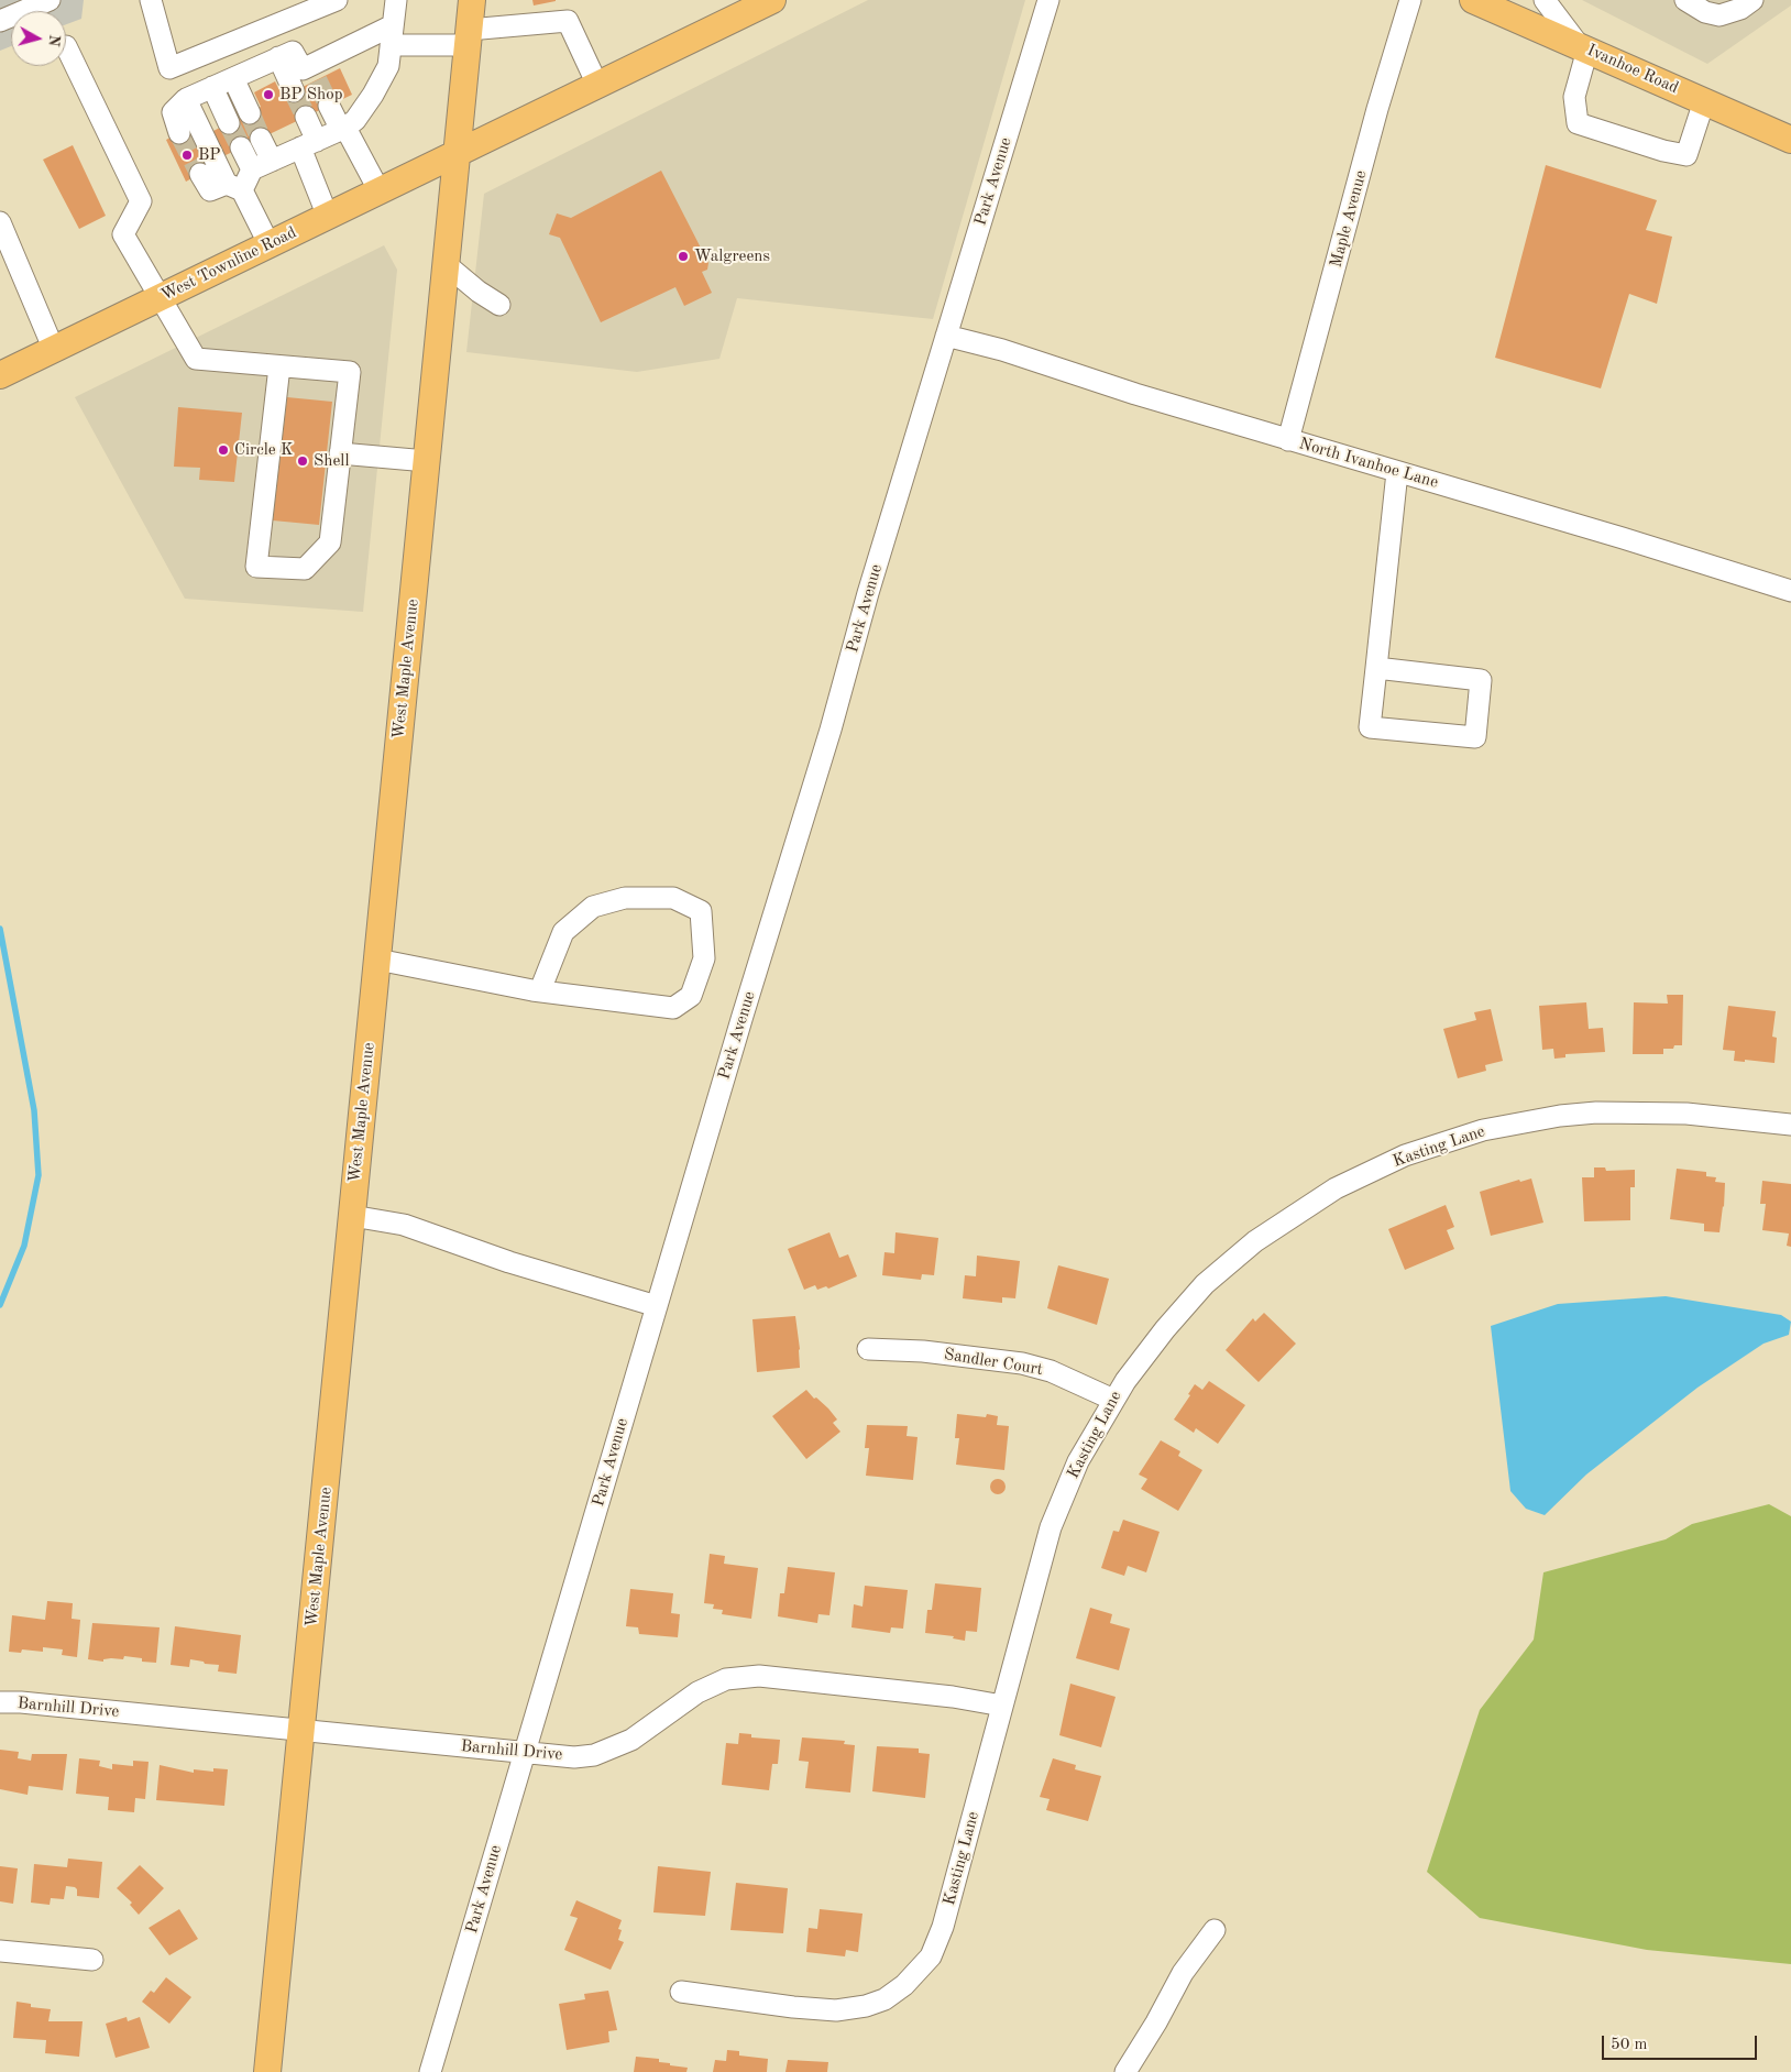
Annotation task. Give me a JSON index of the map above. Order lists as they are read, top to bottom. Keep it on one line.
{"streets":{"main road":["Ivanhoe Road","West Townline Road","West Maple Avenue"],"street":["Park Avenue","Maple Avenue","North Ivanhoe Lane","Kasting Lane","Sandler Court","Barnhill Drive"]},"crossings":[["Park Avenue","North Ivanhoe Lane"],["Park Avenue","Barnhill Drive"],["Maple Avenue","North Ivanhoe Lane"],["West Townline Road","West Maple Avenue"],["West Maple Avenue","Barnhill Drive"],["Kasting Lane","Sandler Court"],["Kasting Lane","Barnhill Drive"]],"places":["BP Shop","BP","Walgreens","Circle K","Shell"],"scale_bar":"50 m","north":"right"}
